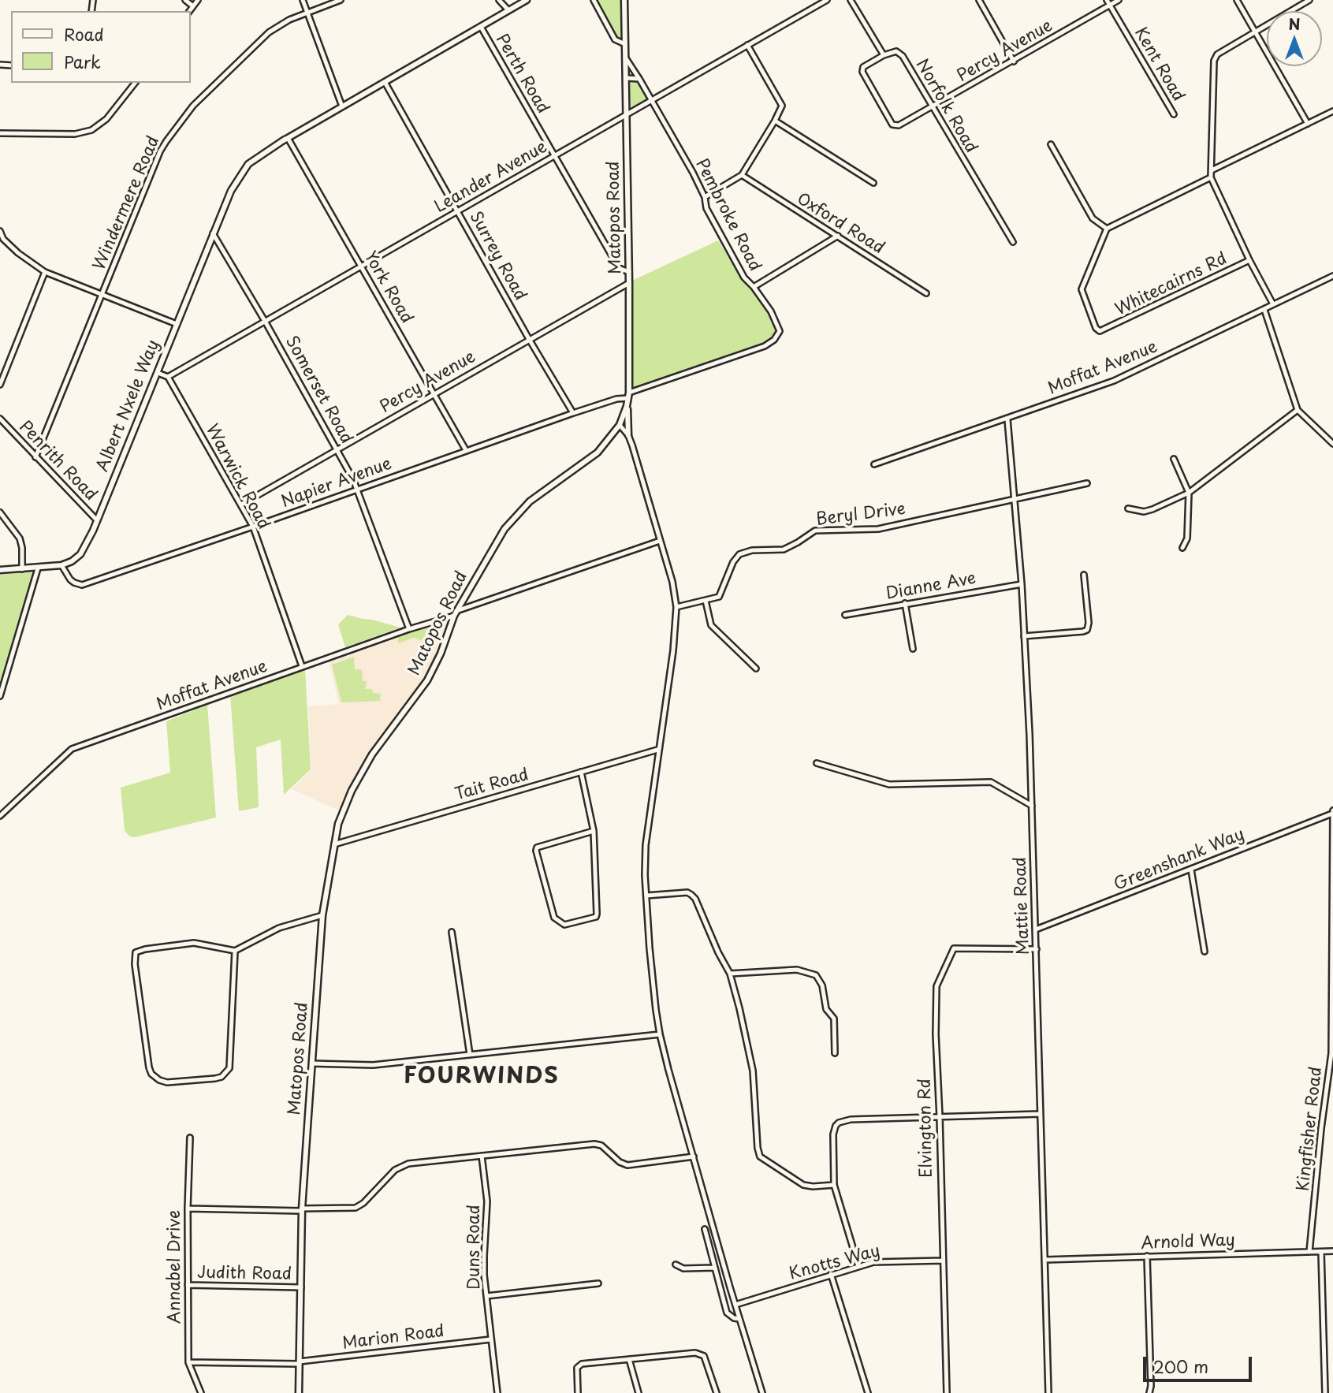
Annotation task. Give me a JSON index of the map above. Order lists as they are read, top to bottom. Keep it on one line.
{"streets":{"main road":["Matopos Road","Albert Nxele Way"],"street":["Percy Avenue","Kent Road","Perth Road","Norfolk Road","Leander Avenue","Windermere Road","Pembroke Road","Oxford Road","Surrey Road","Whitecairns Rd","York Road","Moffat Avenue","Somerset Road","Penrith Road","Warwick Road","Napier Avenue","Beryl Drive","Dianne Ave","Tait Road","Greenshank Way","Mattie Road","Elvington Rd","Kingfisher Road","Arnold Way","Duns Road","Knotts Way","Annabel Drive","Judith Road","Marion Road"]},"crossings":[["Percy Avenue","Kent Road"],["Percy Avenue","Norfolk Road"],["Percy Avenue","Matopos Road"],["Percy Avenue","Surrey Road"],["Percy Avenue","York Road"],["Percy Avenue","Somerset Road"],["Percy Avenue","Warwick Road"],["Perth Road","Leander Avenue"],["Perth Road","Matopos Road"],["Perth Road","Albert Nxele Way"],["Leander Avenue","Pembroke Road"],["Leander Avenue","Matopos Road"],["Leander Avenue","Surrey Road"],["Leander Avenue","York Road"],["Leander Avenue","Somerset Road"],["Leander Avenue","Warwick Road"],["Windermere Road","Penrith Road"],["Pembroke Road","Matopos Road"],["Pembroke Road","Napier Avenue"],["Matopos Road","Moffat Avenue"],["Matopos Road","Napier Avenue"],["Matopos Road","Tait Road"],["Matopos Road","Judith Road"],["Matopos Road","Marion Road"],["Surrey Road","Albert Nxele Way"],["Surrey Road","Napier Avenue"],["York Road","Albert Nxele Way"],["York Road","Napier Avenue"],["Moffat Avenue","Somerset Road"],["Moffat Avenue","Warwick Road"],["Moffat Avenue","Mattie Road"],["Somerset Road","Albert Nxele Way"],["Somerset Road","Napier Avenue"],["Albert Nxele Way","Penrith Road"],["Albert Nxele Way","Napier Avenue"],["Warwick Road","Napier Avenue"],["Beryl Drive","Mattie Road"],["Dianne Ave","Mattie Road"],["Greenshank Way","Mattie Road"],["Greenshank Way","Kingfisher Road"],["Mattie Road","Elvington Rd"],["Mattie Road","Arnold Way"],["Elvington Rd","Knotts Way"],["Kingfisher Road","Arnold Way"],["Duns Road","Marion Road"],["Annabel Drive","Judith Road"],["Annabel Drive","Marion Road"]],"districts":["FOURWINDS"],"legend":["Road","Park"],"scale_bar":"200 m","north":"top"}
